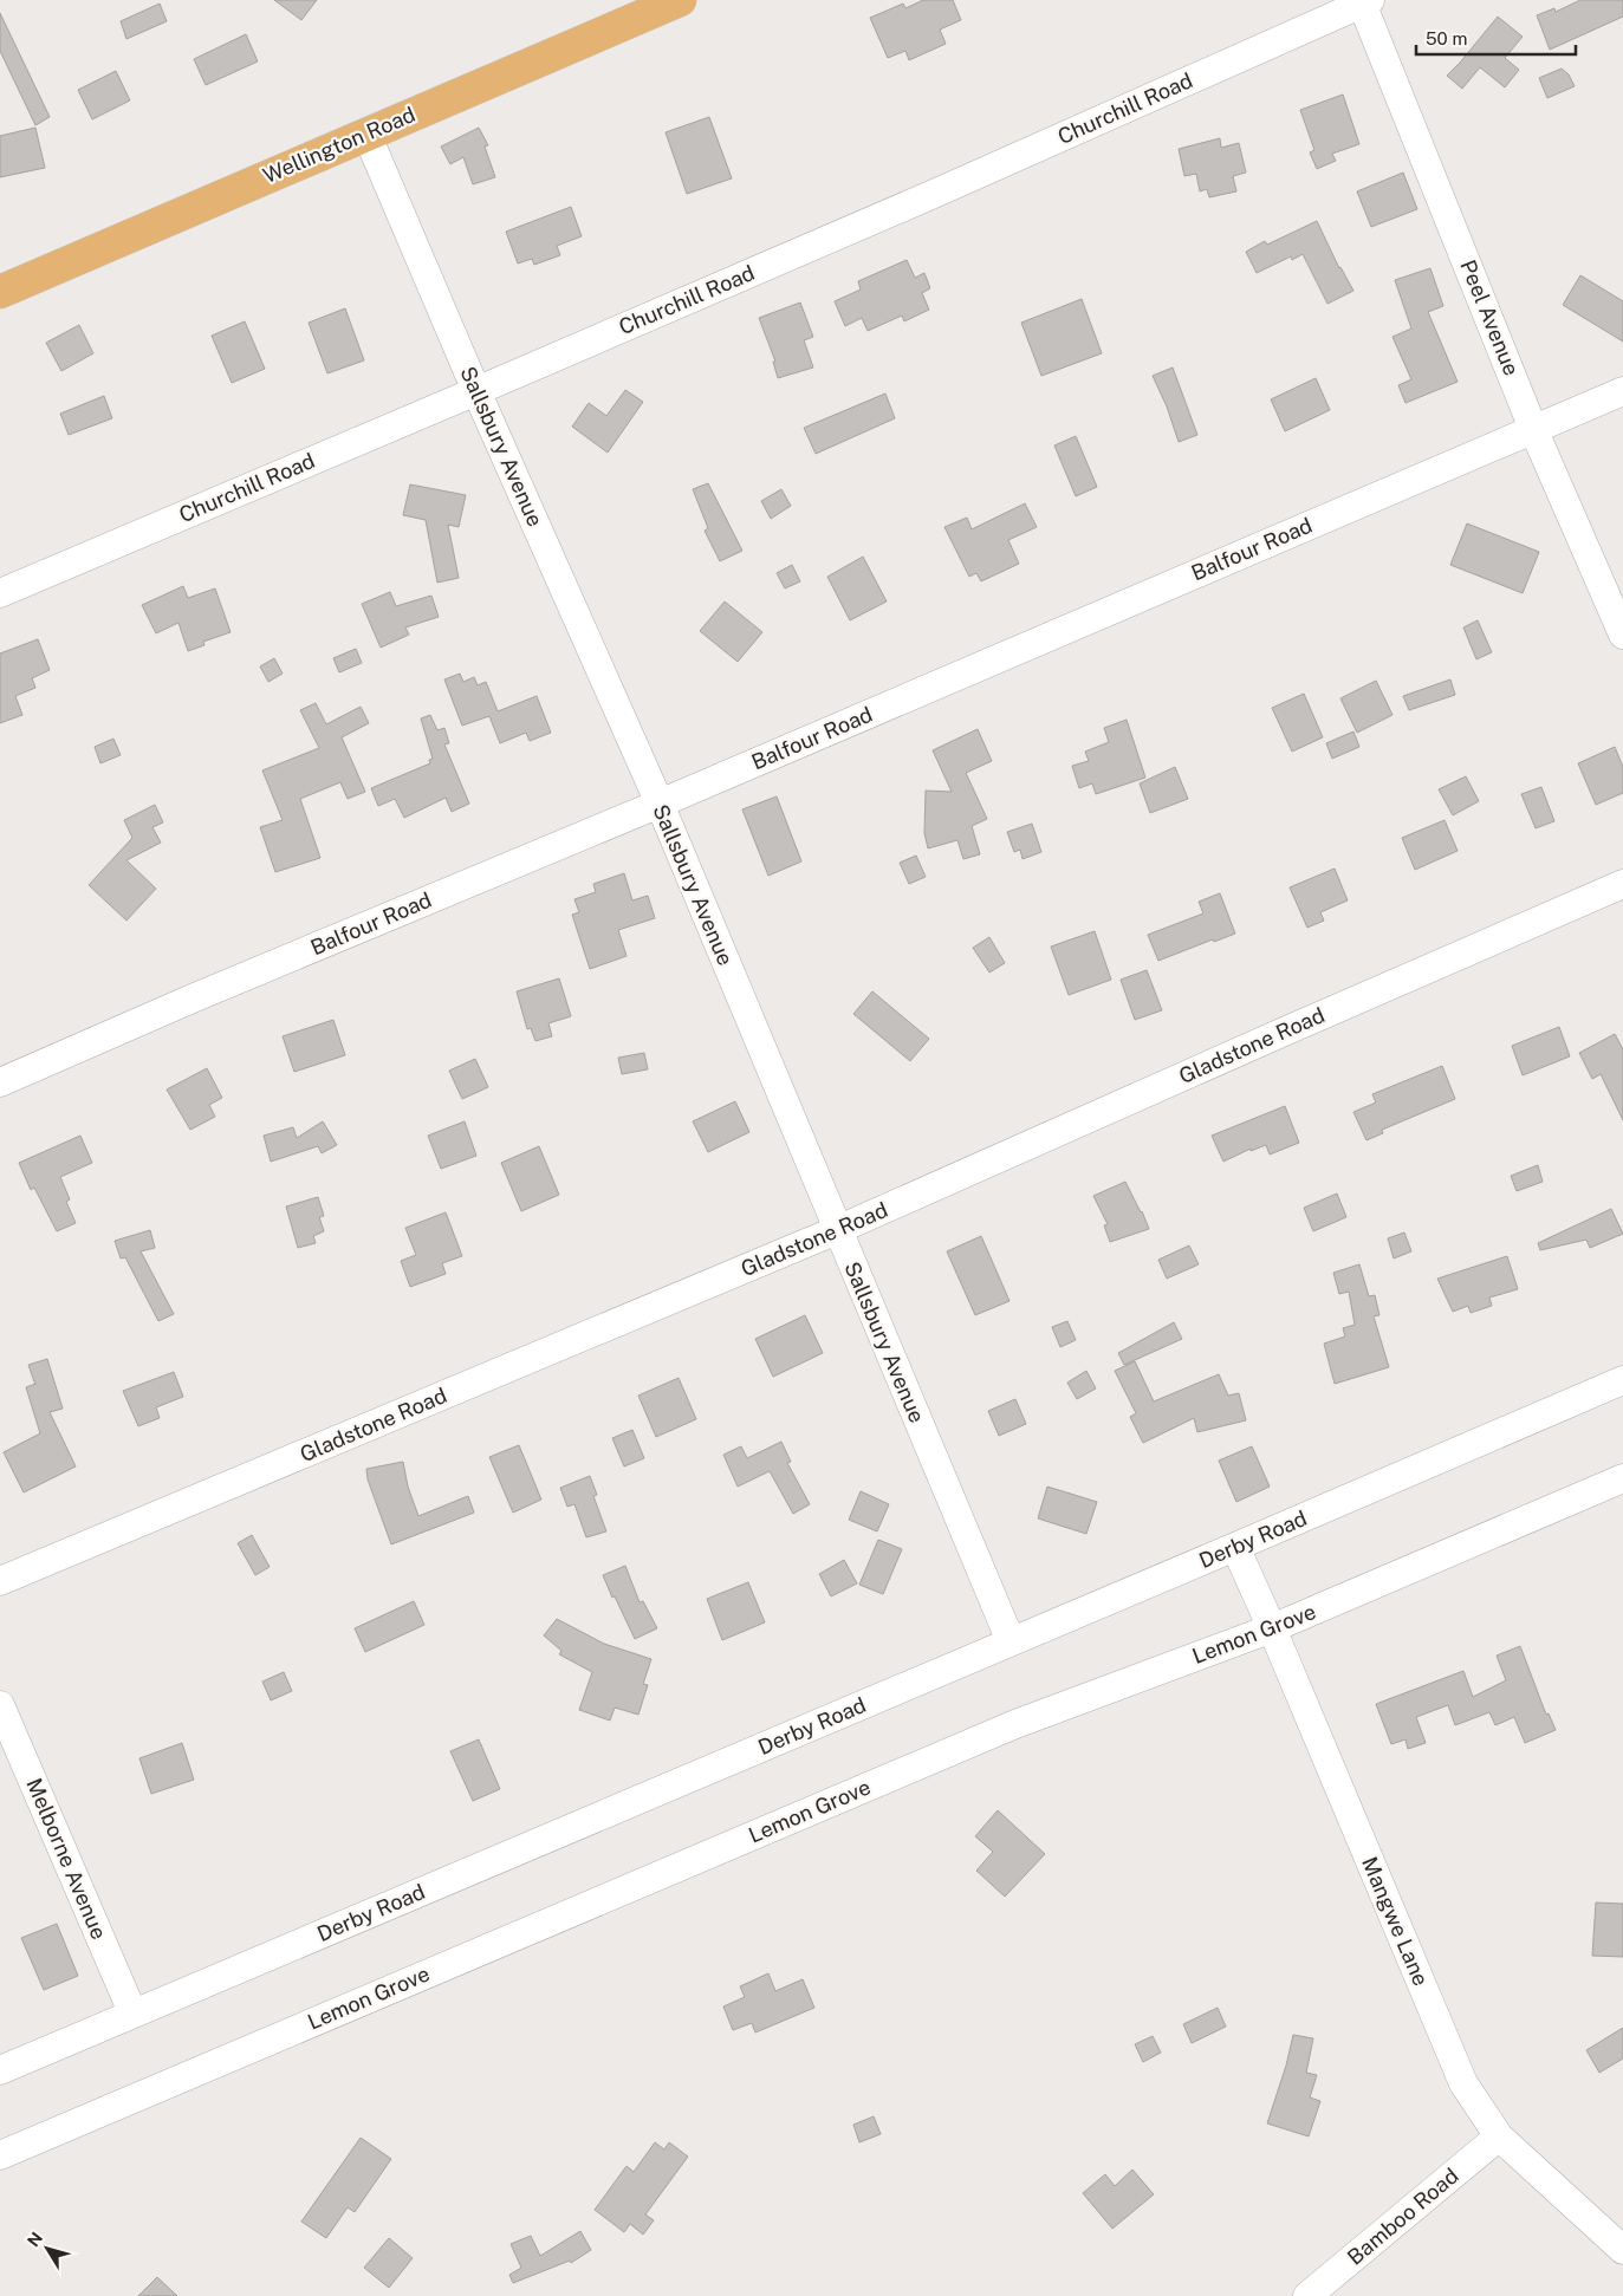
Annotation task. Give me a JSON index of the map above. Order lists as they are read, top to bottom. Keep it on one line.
{"streets":{"main road":["Wellington Road"],"street":["Churchill Road","Peel Avenue","Sallsbury Avenue","Balfour Road","Gladstone Road","Derby Road","Lemon Grove","Melborne Avenue","Mangwe Lane","Bamboo Road"]},"crossings":[["Churchill Road","Peel Avenue"],["Churchill Road","Sallsbury Avenue"],["Wellington Road","Sallsbury Avenue"],["Peel Avenue","Balfour Road"],["Sallsbury Avenue","Balfour Road"],["Sallsbury Avenue","Gladstone Road"],["Sallsbury Avenue","Derby Road"],["Derby Road","Melborne Avenue"],["Derby Road","Mangwe Lane"],["Lemon Grove","Mangwe Lane"],["Mangwe Lane","Bamboo Road"]],"scale_bar":"50 m","north":"top left"}
